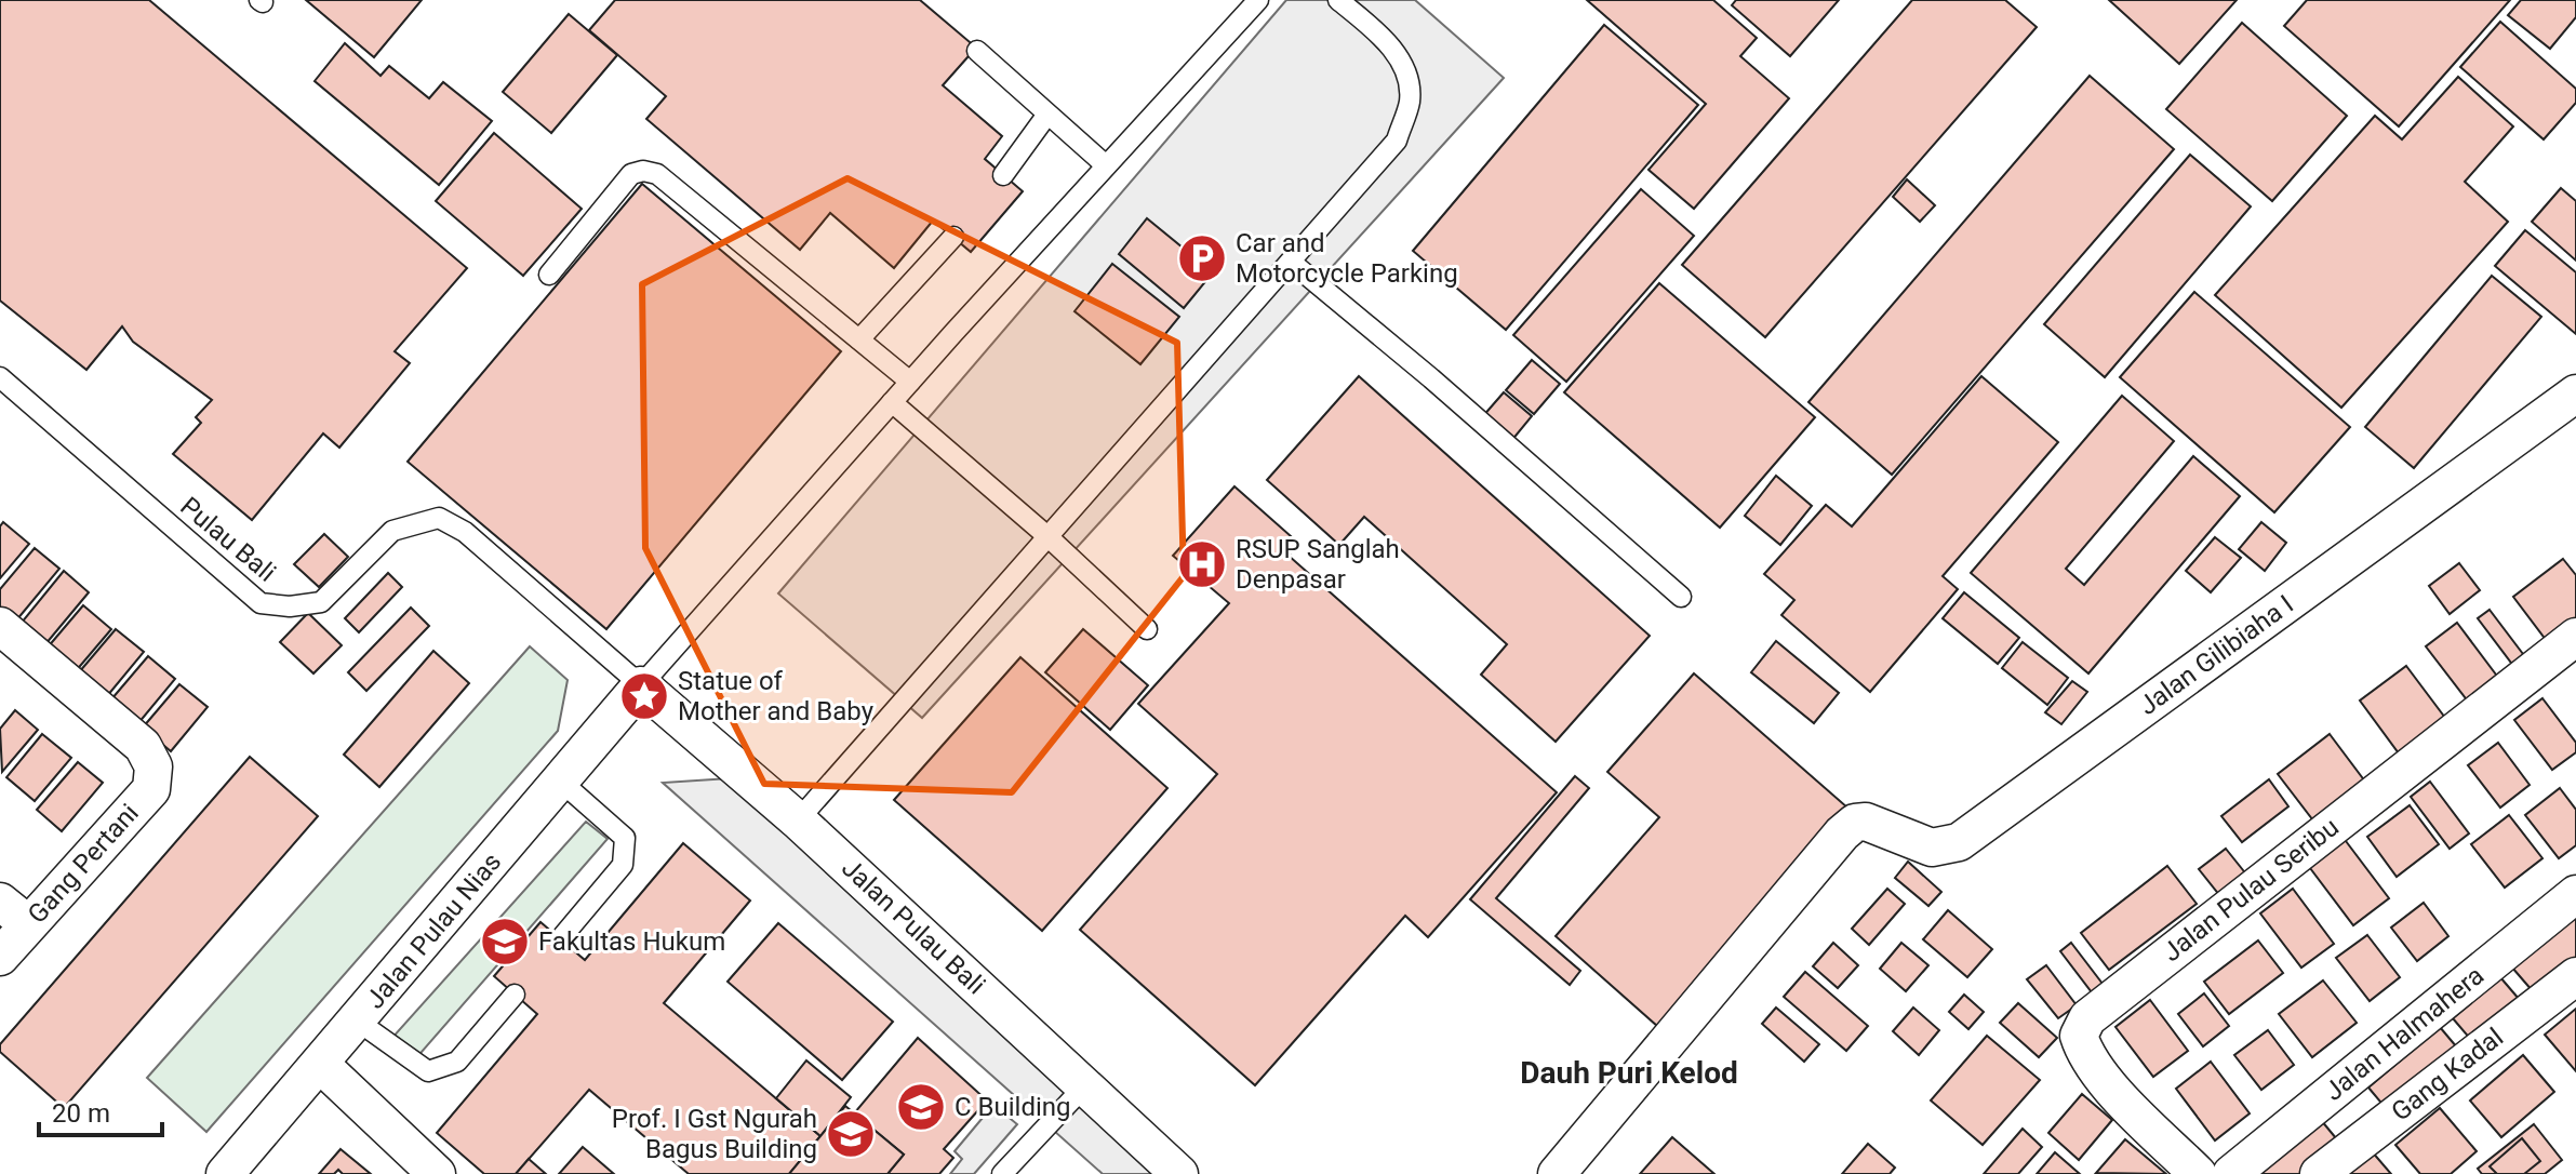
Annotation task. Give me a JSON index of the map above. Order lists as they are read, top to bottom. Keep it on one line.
{"streets":{"street":["Jalan Gilibiaha I","Gang Pertani","Jalan Pulau Seribu","Jalan Pulau Bali","Jalan Pulau Nias","Jalan Halmahera","Gang Kadal"],"lane":["Pulau Bali"]},"crossings":[["Pulau Bali","Jalan Pulau Bali"],["Pulau Bali","Jalan Pulau Nias"],["Jalan Pulau Bali","Jalan Pulau Nias"]],"districts":["Dauh Puri Kelod"],"places":{"parking":["Car and Motorcycle Parking"],"hospital":["RSUP Sanglah Denpasar"],"place":["Statue of Mother and Baby"],"school or university":["Fakultas Hukum","C Building","Prof. I Gst Ngurah Bagus Building"]},"scale_bar":"20 m"}
